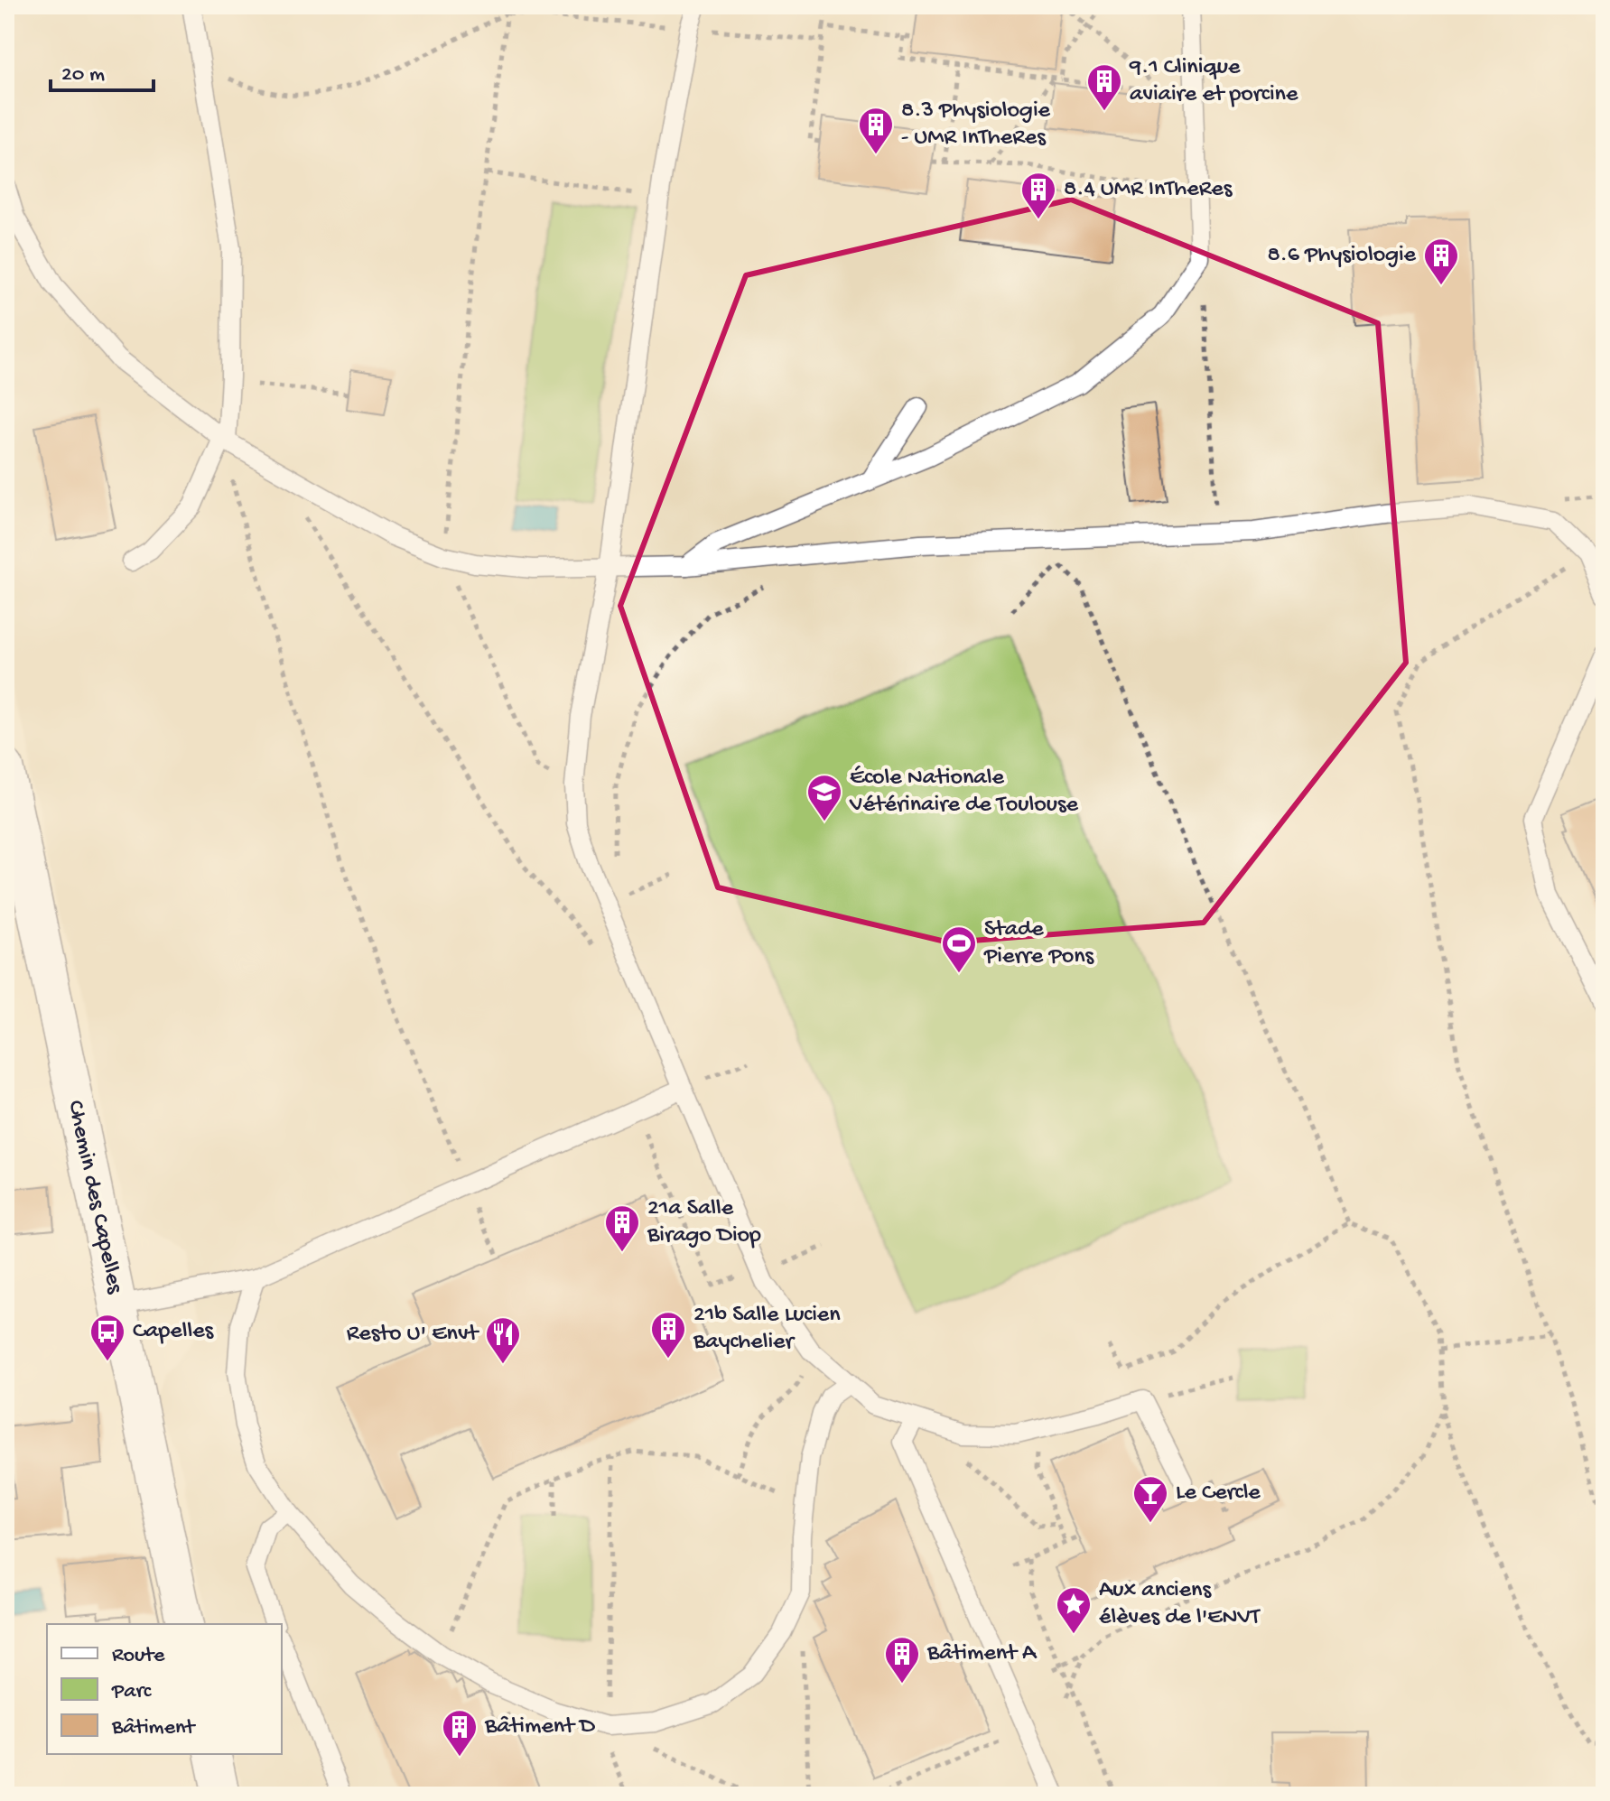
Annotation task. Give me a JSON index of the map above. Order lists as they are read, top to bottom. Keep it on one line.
{"streets":{"street":["Chemin des Capelles"]},"places":{"building":["9.1 Clinique aviaire et porcine","8.3 Physiologie - UMR InTheRes","8.4 UMR InTheRes","8.6 Physiologie","21a Salle Birago Diop","21b Salle Lucien Baychelier","Bâtiment A","Bâtiment D"],"school or university":["École Nationale Vétérinaire de Toulouse"],"sports":["Stade Pierre Pons"],"bus stop":["Capelles"],"restaurant":["Resto U' Envt"],"bar":["Le Cercle"],"place":["Aux anciens élèves de l'ENVT"]},"legend":["Route","Parc","Bâtiment"],"scale_bar":"20 m"}
